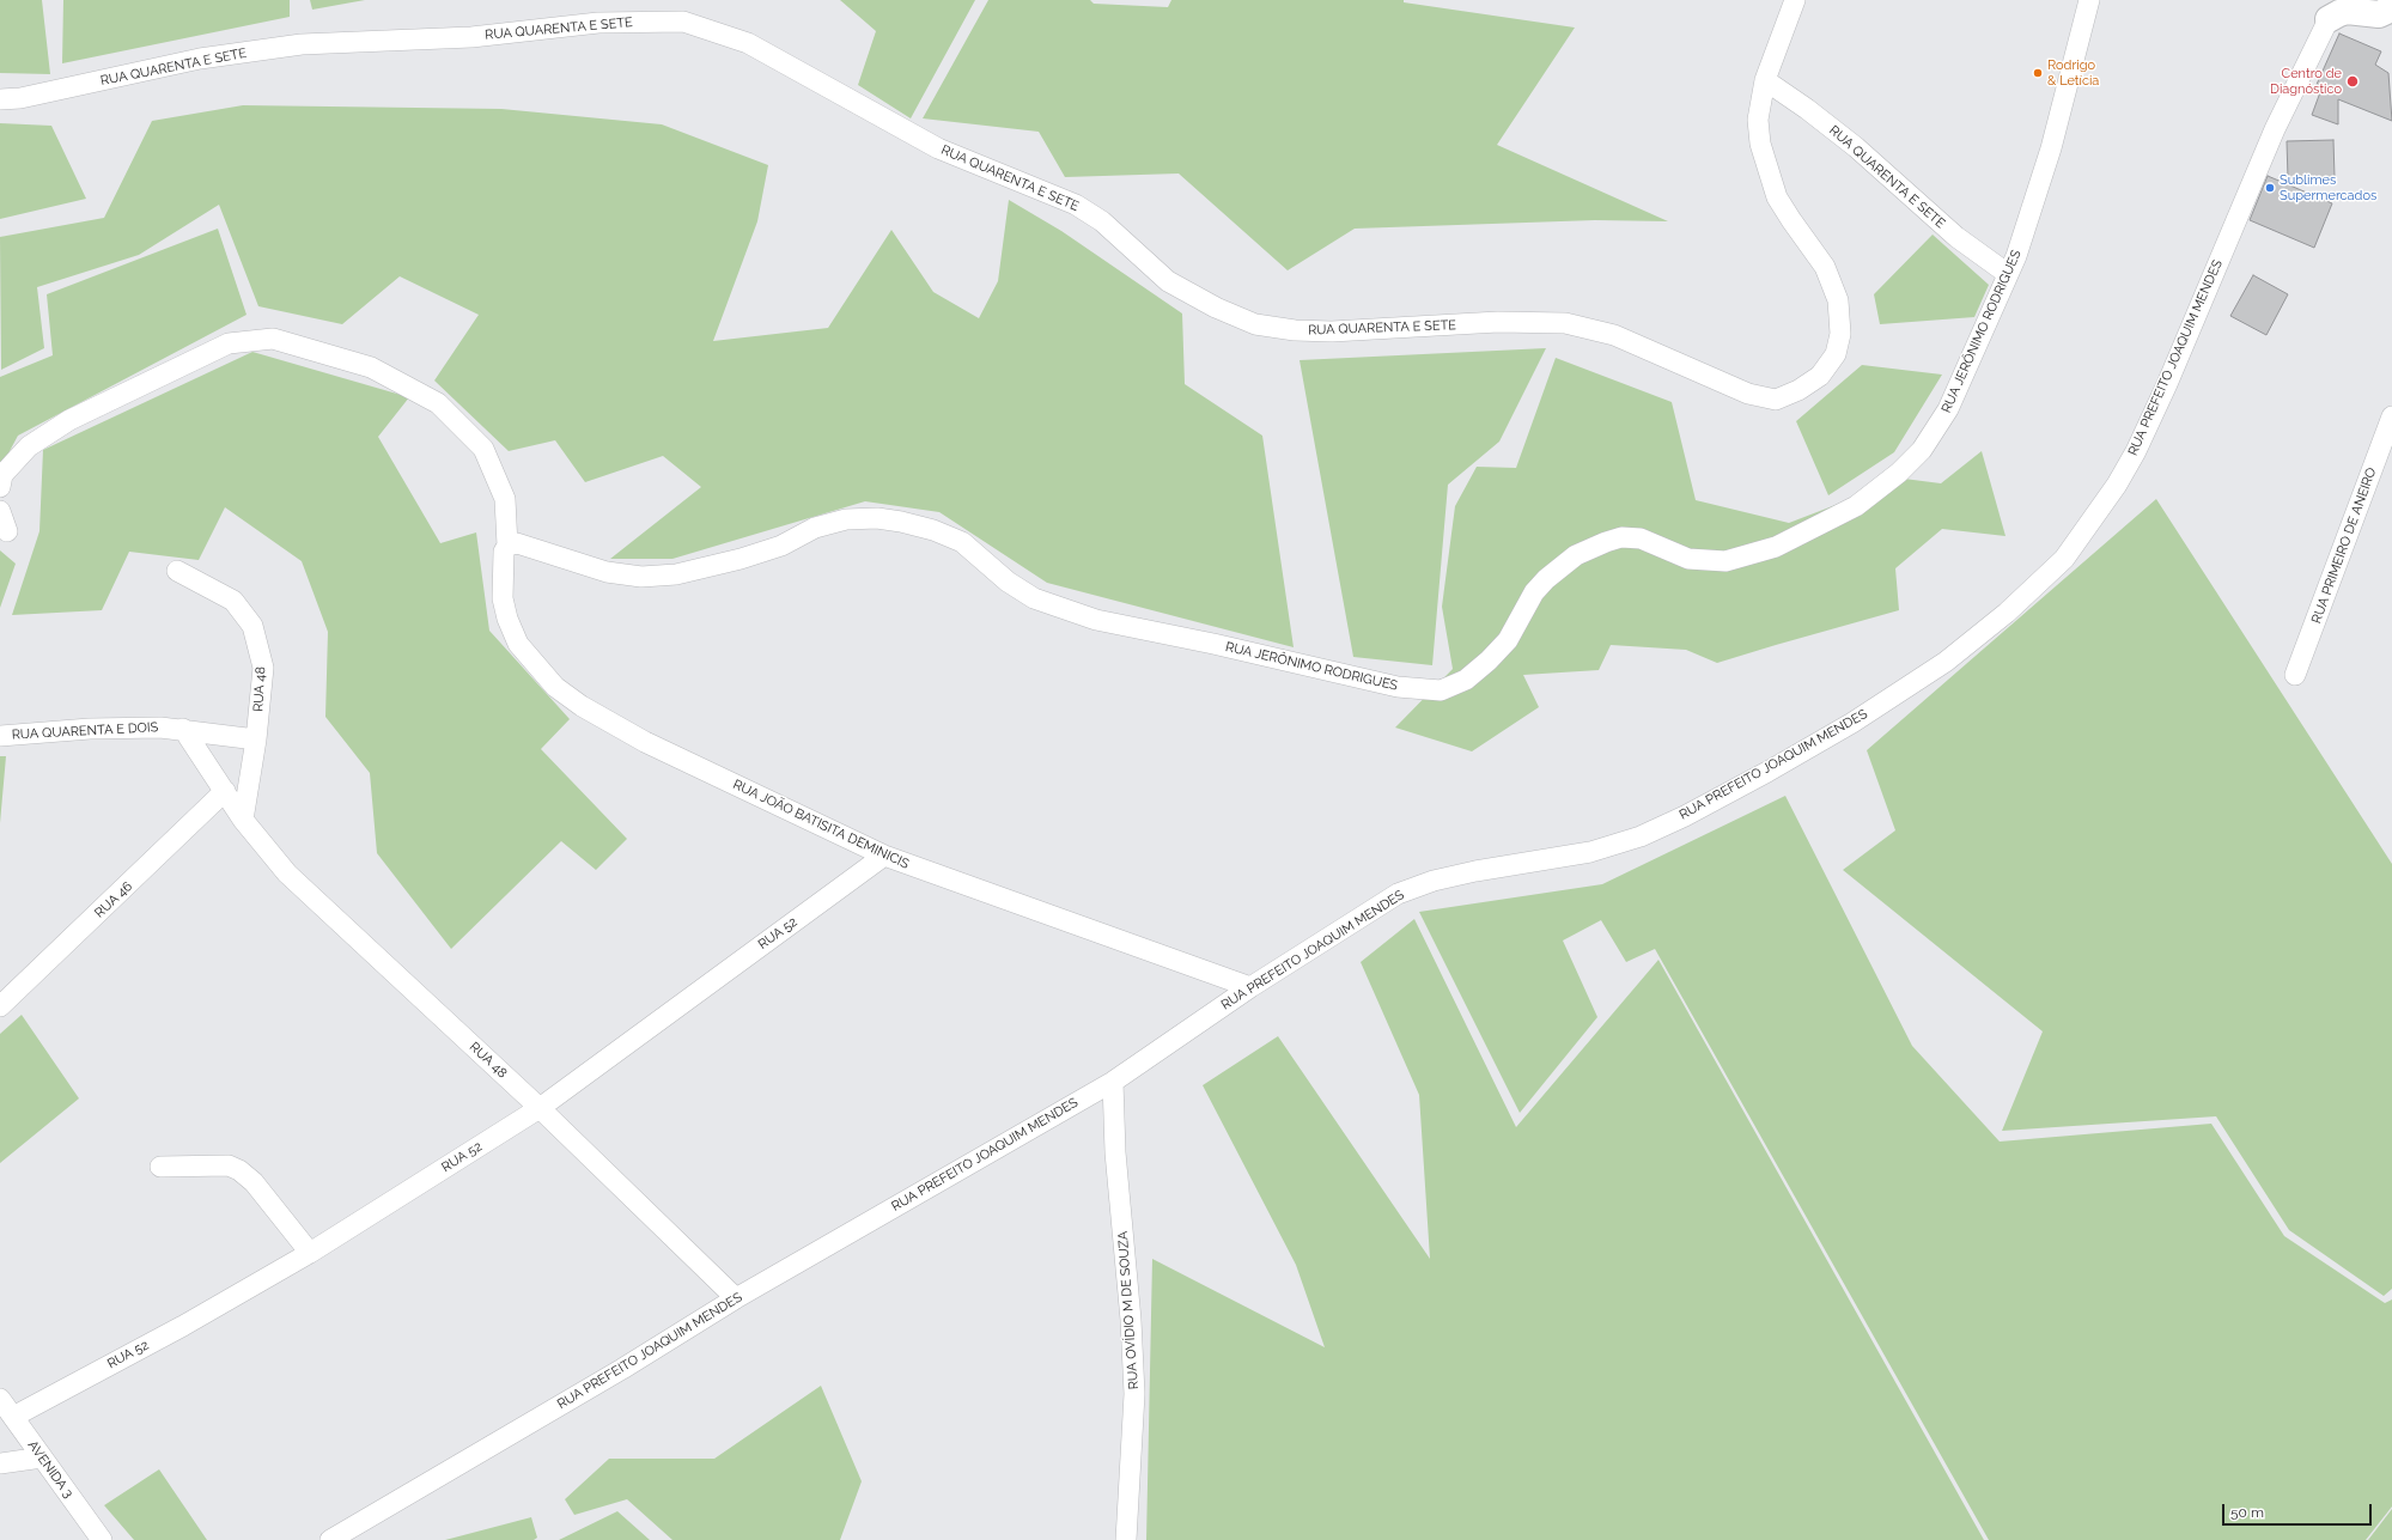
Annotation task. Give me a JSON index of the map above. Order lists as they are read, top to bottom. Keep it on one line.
{"streets":{"street":["RUA QUARENTA E SETE","RUA JERÔNIMO RODRIGUES","RUA PREFEITO JOAQUIM MENDES","RUA PRIMEIRO DE ANEIRO","RUA 48","RUA QUARENTA E DOIS","RUA JOÃO BATISITA DEMINICIS","RUA 46","RUA 52","RUA OVÍDIO M DE SOUZA","AVENIDA 3"]},"crossings":[["RUA QUARENTA E SETE","RUA JERÔNIMO RODRIGUES"],["RUA JERÔNIMO RODRIGUES","RUA JOÃO BATISITA DEMINICIS"],["RUA PREFEITO JOAQUIM MENDES","RUA 48"],["RUA PREFEITO JOAQUIM MENDES","RUA JOÃO BATISITA DEMINICIS"],["RUA PREFEITO JOAQUIM MENDES","RUA OVÍDIO M DE SOUZA"],["RUA 48","RUA QUARENTA E DOIS"],["RUA 48","RUA 46"],["RUA 48","RUA 52"],["RUA JOÃO BATISITA DEMINICIS","RUA 52"],["RUA 52","AVENIDA 3"]],"places":["Rodrigo & Letícia","Centro de Diagnóstico","Sublimes Supermercados"],"scale_bar":"50 m"}
